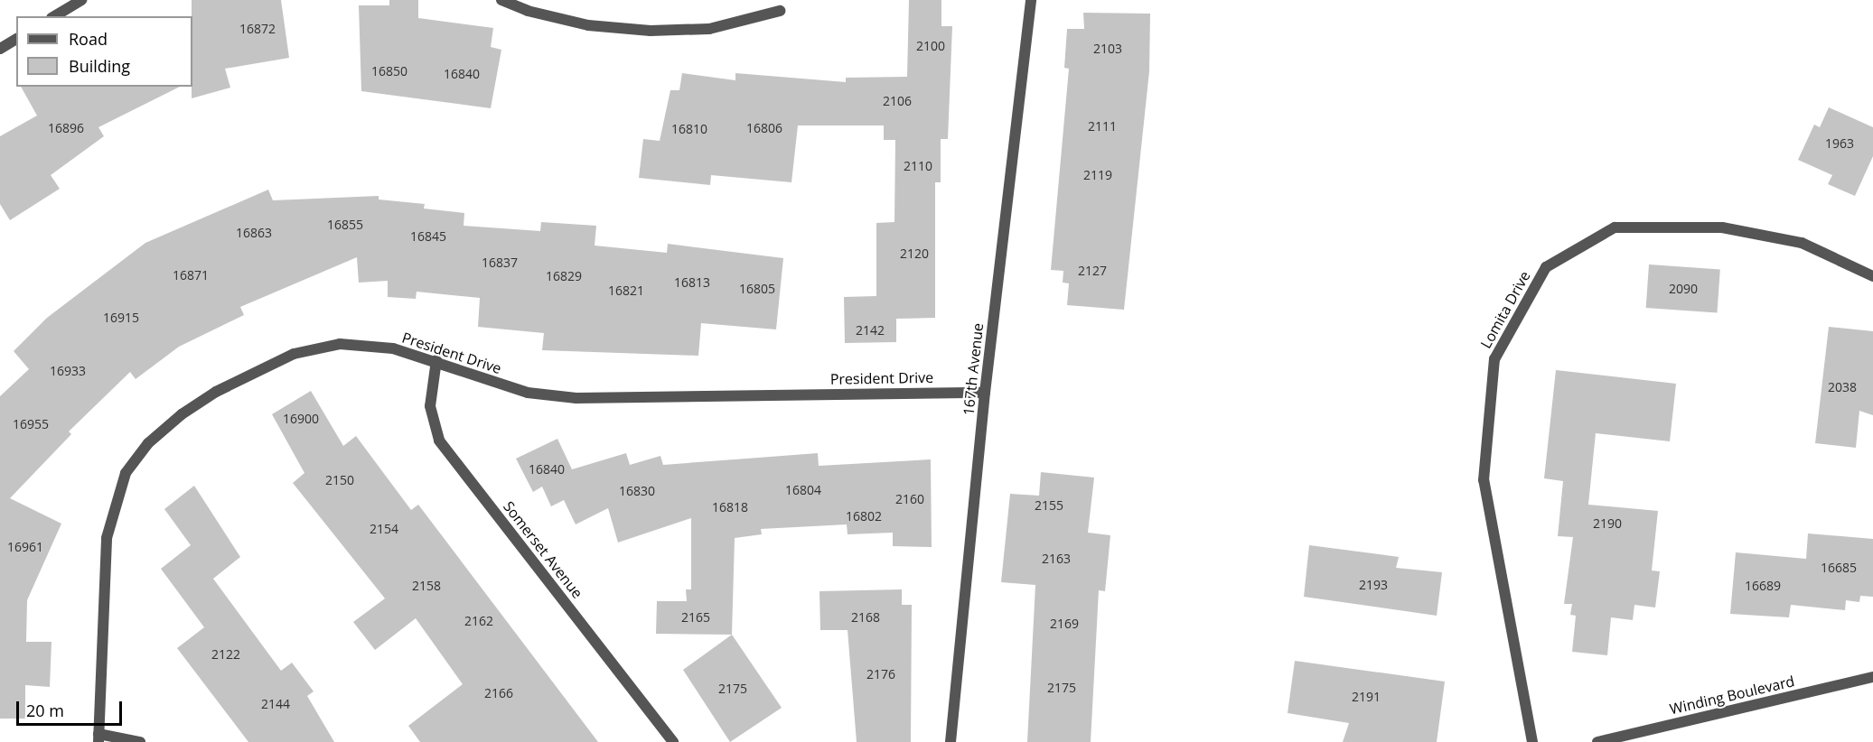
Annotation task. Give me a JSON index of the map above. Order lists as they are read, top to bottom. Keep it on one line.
{"streets":{"street":["Lomita Drive","President Drive","167th Avenue","Somerset Avenue","Winding Boulevard"]},"crossings":[["President Drive","167th Avenue"],["President Drive","Somerset Avenue"]],"house_numbers":["16872","2100","2103","16850","16840","2106","2111","16896","16806","16810","1963","2110","2119","16855","16863","16845","2120","16837","2127","16871","16829","16813","16805","2090","16821","16915","2142","16933","2038","16900","16955","16840","2150","16804","16830","2160","2155","16818","16802","2190","2154","16961","2163","16685","2193","2158","16689","2165","2168","2162","2169","2122","2176","2175","2175","2166","2191","2144"],"legend":["Road","Building"],"scale_bar":"20 m"}
